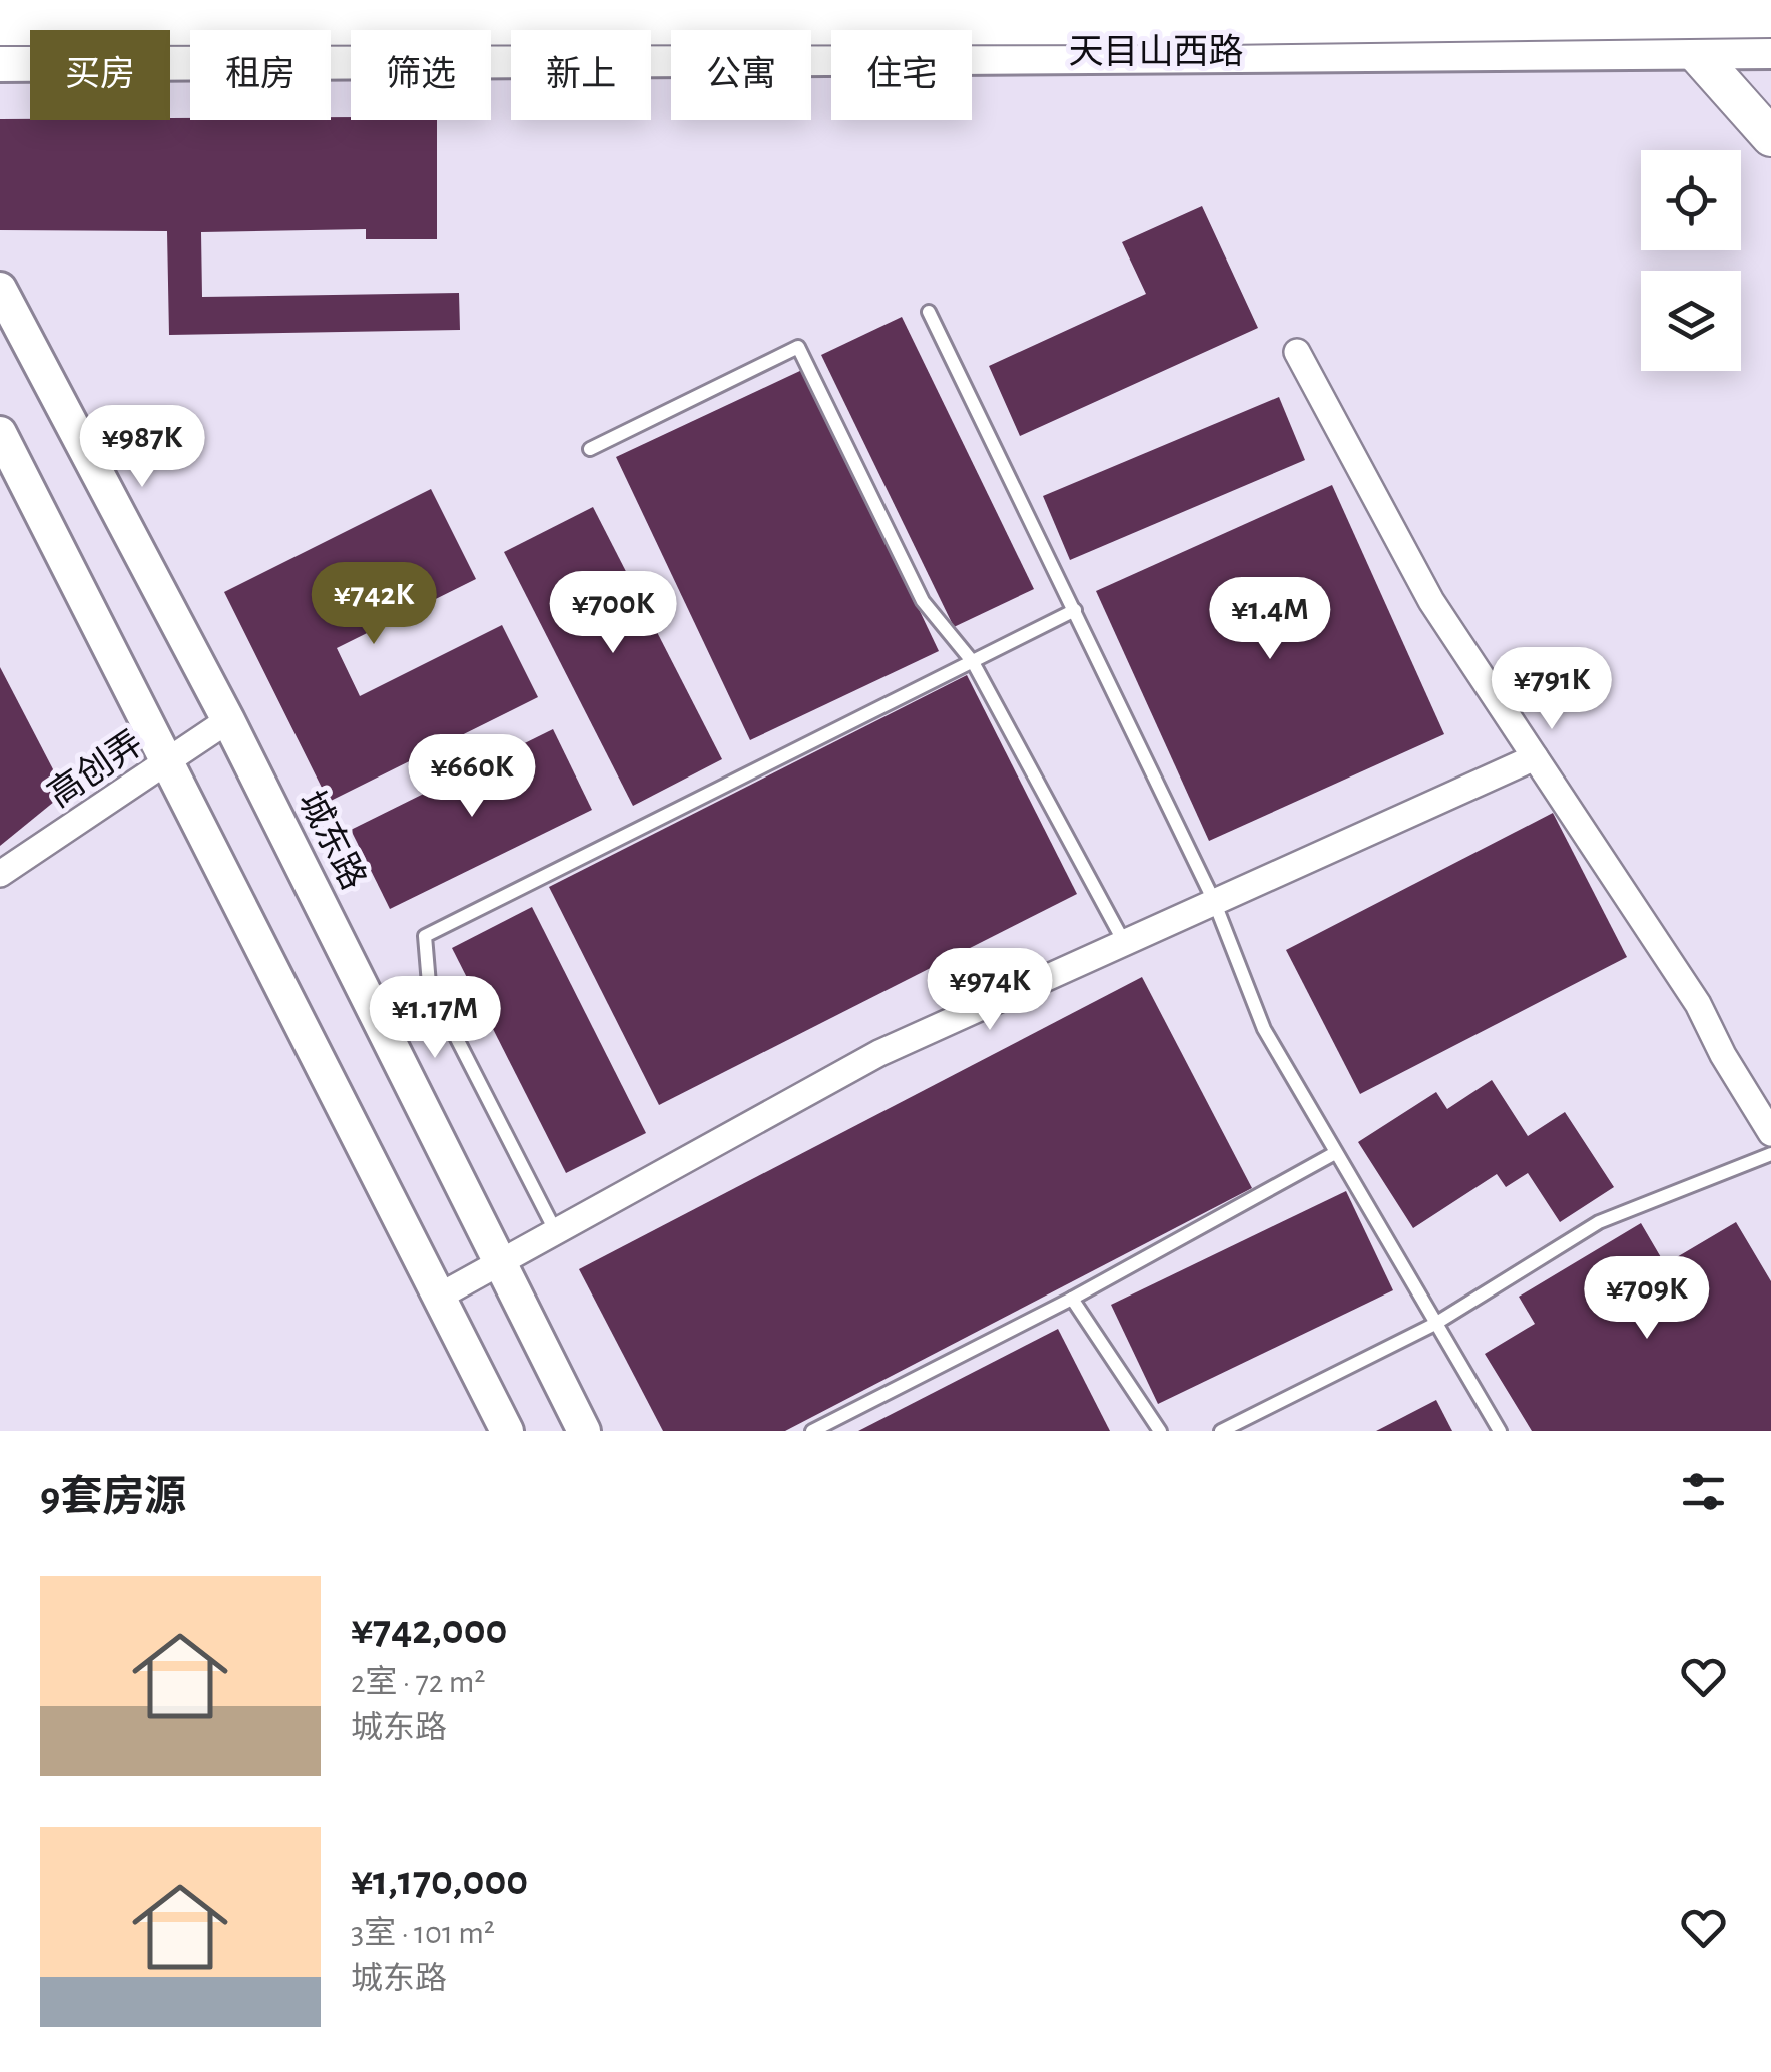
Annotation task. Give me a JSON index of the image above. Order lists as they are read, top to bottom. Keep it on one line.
{"streets":{"highway":["天目山西路"],"street":["高创弄","城东路"]},"crossings":[["高创弄","城东路"]],"page":{"chip":["买房","租房","筛选","新上","公寓","住宅"],"price":["¥987K","¥742K","¥700K","¥1.4M","¥791K","¥660K","¥974K","¥1.17M","¥709K"],"heading":"9套房源","list":[{"name":"¥742,000","note":"2室 · 72 m² · 城东路"},{"name":"¥1,170,000","note":"3室 · 101 m² · 城东路"}]}}
